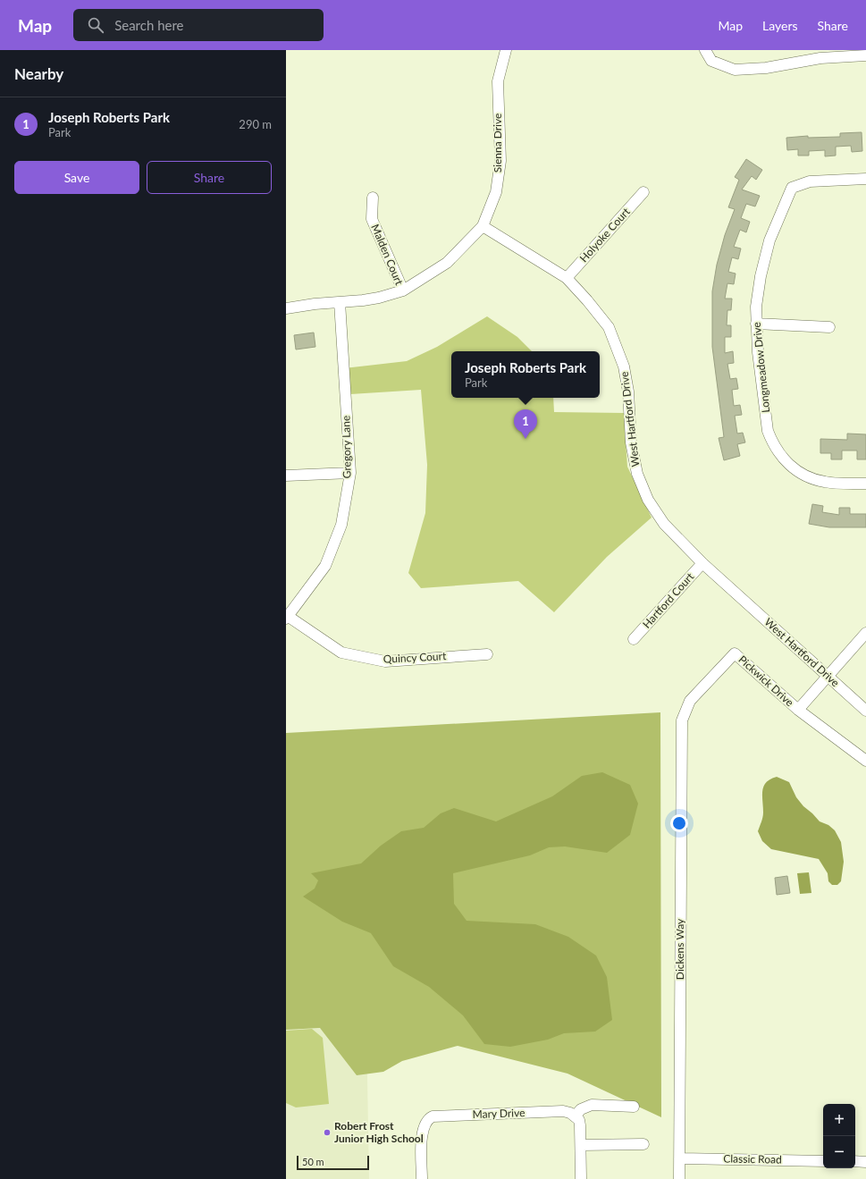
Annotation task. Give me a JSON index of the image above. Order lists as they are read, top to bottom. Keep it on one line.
{"streets":{"street":["Sienna Drive","Holyoke Court","Malden Court","Longmeadow Drive","West Hartford Drive","Gregory Lane","Hartford Court","Quincy Court","Pickwick Drive","Dickens Way","Mary Drive","Classic Road"]},"crossings":[["Sienna Drive","Malden Court"],["Sienna Drive","West Hartford Drive"],["Sienna Drive","Gregory Lane"],["Holyoke Court","West Hartford Drive"],["West Hartford Drive","Hartford Court"],["Gregory Lane","Quincy Court"],["Pickwick Drive","Dickens Way"],["Dickens Way","Classic Road"]],"places":["Robert Frost Junior High School"],"scale_bar":"50 m","page":{"header":"Map","search":"Search here","nav":["Map","Layers","Share"],"heading":"Nearby","list":[{"mark":"1","name":"Joseph Roberts Park","note":"Park","value":"290 m"}],"buttons":["Save","Share"],"popup":["Joseph Roberts Park","Park"],"pins":"1","map_buttons":["+","−"],"scale":"50 m"}}
